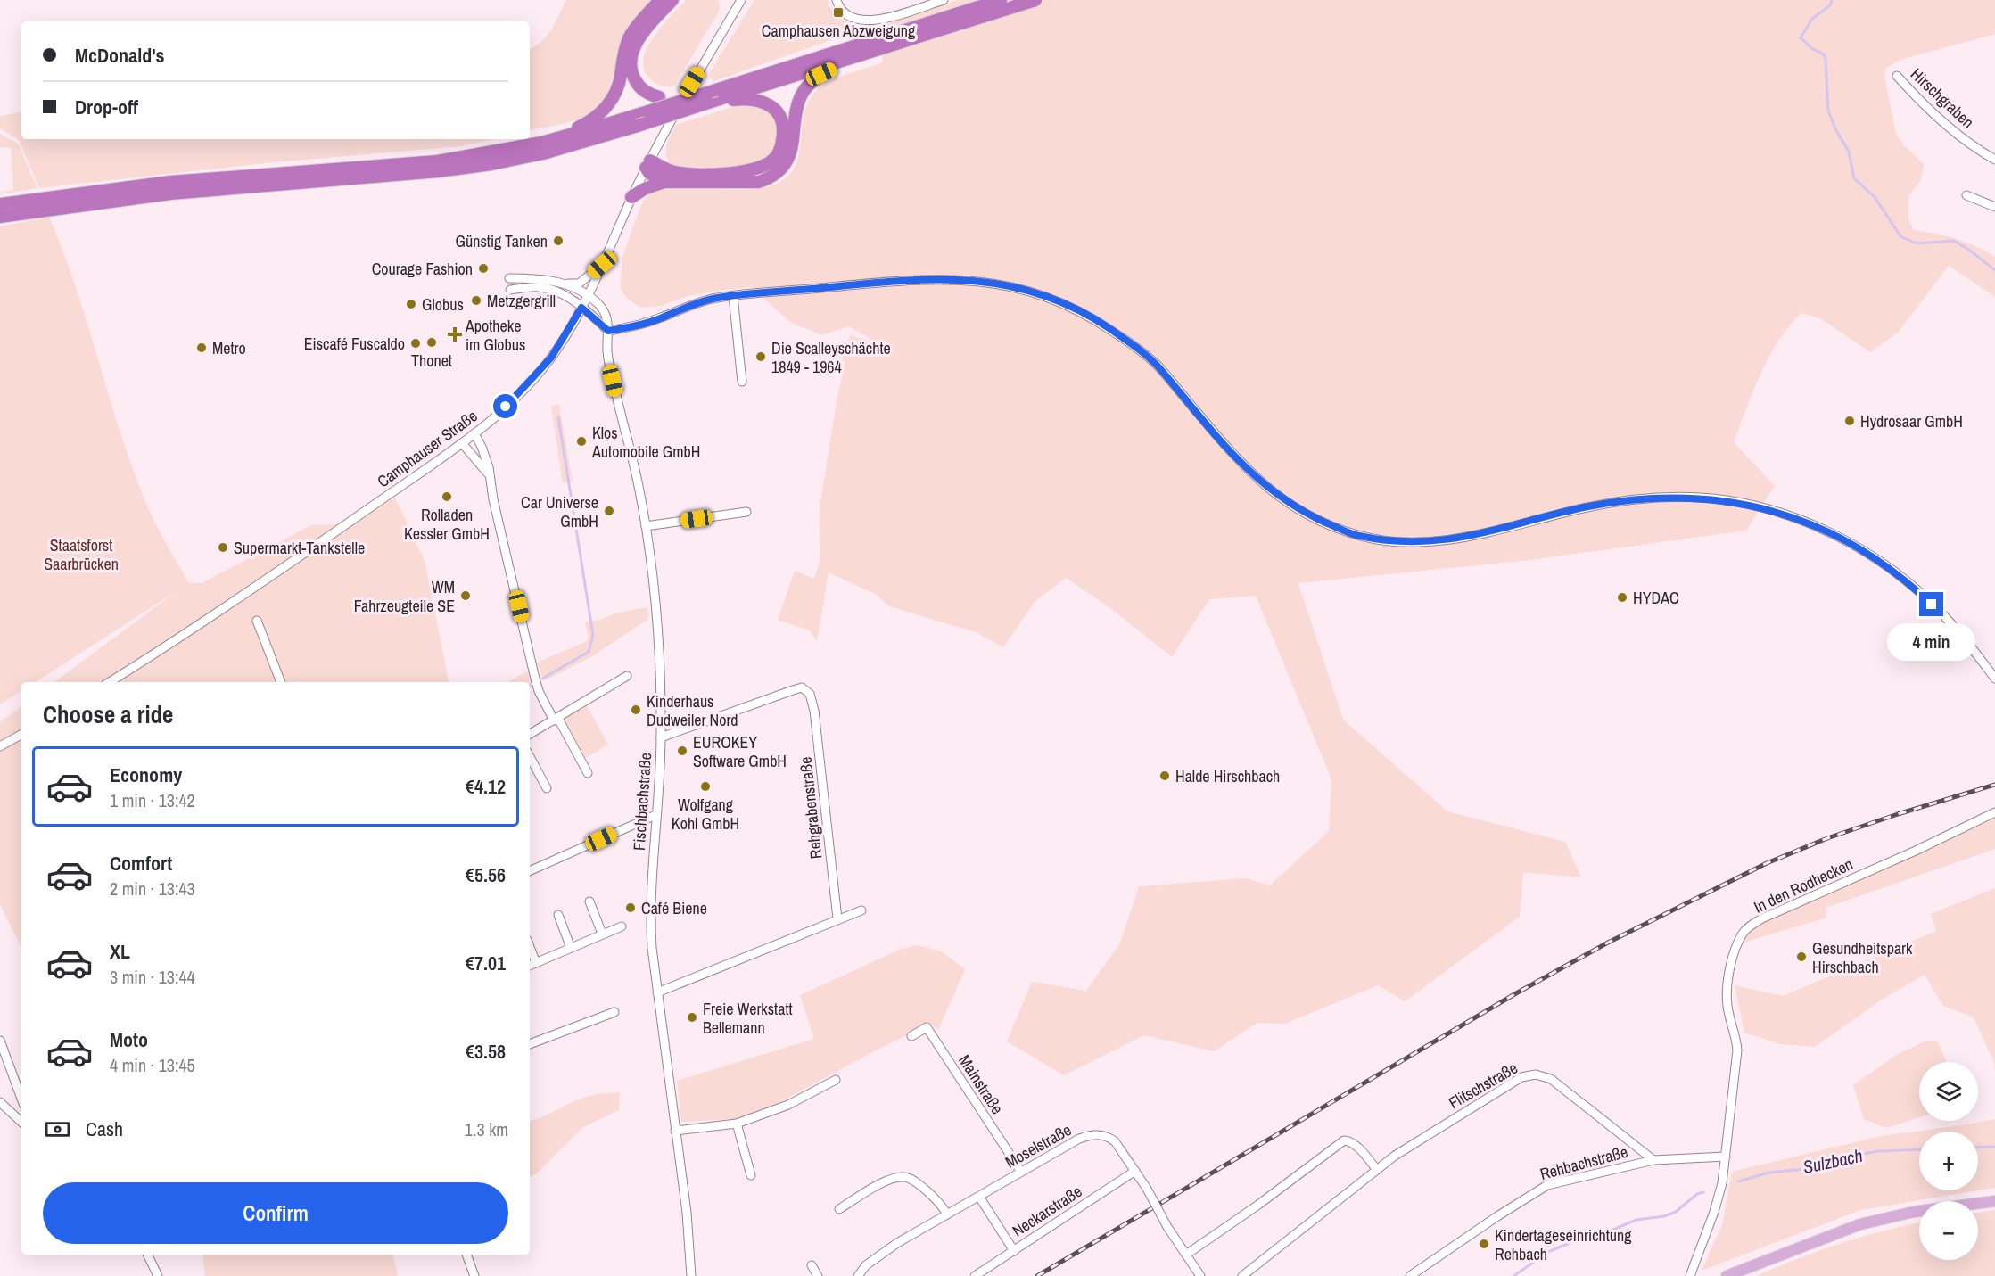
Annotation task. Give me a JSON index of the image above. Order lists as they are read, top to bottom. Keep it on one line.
{"streets":{"street":["Hirschgraben","Camphauser Straße","Fischbachstraße","Rehgrabenstraße","In den Rodhecken","Mainstraße","Flitschstraße","Moselstraße","Rehbachstraße","Neckarstraße"]},"crossings":[["Camphauser Straße","Fischbachstraße"],["Fischbachstraße","Rehgrabenstraße"],["In den Rodhecken","Rehbachstraße"],["Mainstraße","Moselstraße"],["Flitschstraße","Rehbachstraße"],["Moselstraße","Neckarstraße"]],"water":["Sulzbach"],"parks":["Staatsforst Saarbrücken"],"places":{"transit":["Camphausen Abzweigung"],"other":["Günstig Tanken","Courage Fashion","Metzgergrill","Globus","Thonet","Eiscafé Fuscaldo","Metro","Die Scalleyschächte 1849 - 1964","Hydrosaar GmbH","Klos Automobile GmbH","Rolladen Kessler GmbH","Car Universe GmbH","Supermarkt-Tankstelle","WM Fahrzeugteile SE","HYDAC","Kinderhaus Dudweiler Nord","EUROKEY Software GmbH","Halde Hirschbach","Wolfgang Kohl GmbH","Café Biene","Gesundheitspark Hirschbach","Freie Werkstatt Bellemann","Kindertageseinrichtung Rehbach"],"health":["Apotheke im Globus"]},"page":{"banner":["McDonald's","Drop-off"],"bubble":"4 min","heading":"Choose a ride","list":[{"name":"Economy","note":"1 min · 13:42","value":"€4.12"},{"name":"Comfort","note":"2 min · 13:43","value":"€5.56"},{"name":"XL","note":"3 min · 13:44","value":"€7.01"},{"name":"Moto","note":"4 min · 13:45","value":"€3.58"}],"map_buttons":["+","−"],"pay":["Cash","1.3 km"],"buttons":"Confirm"}}
